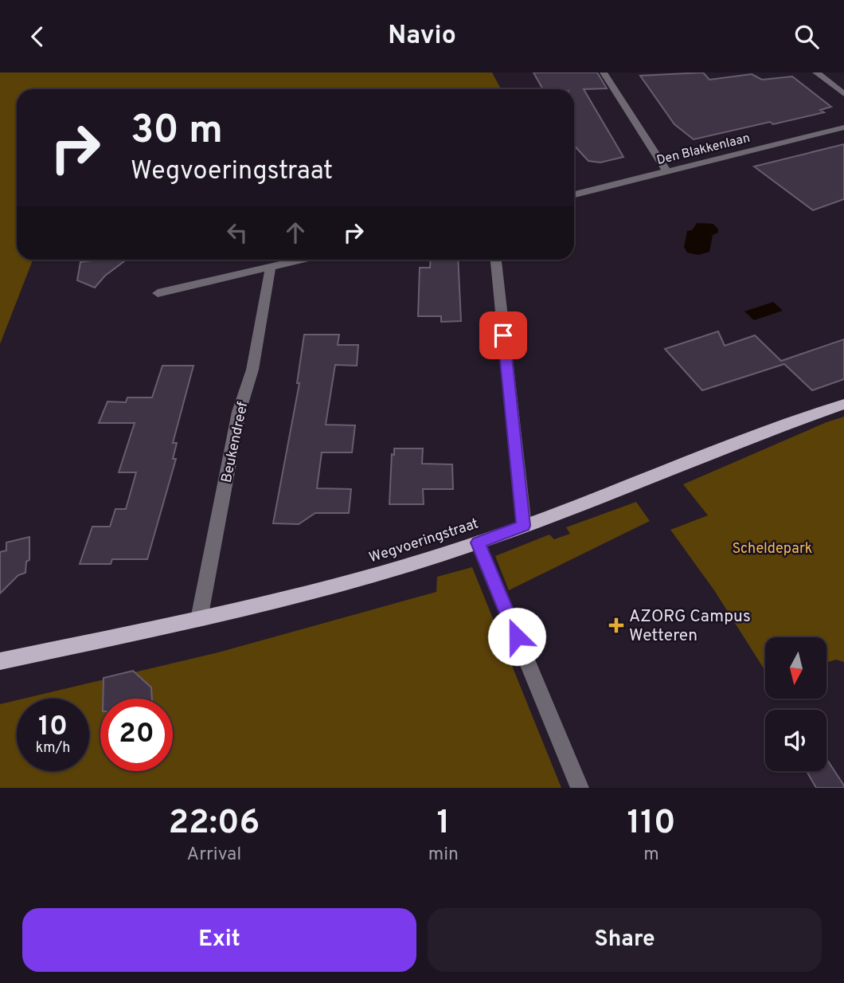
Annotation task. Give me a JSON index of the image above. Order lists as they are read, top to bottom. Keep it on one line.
{"streets":{"main road":["Wegvoeringstraat"],"street":["Den Blakkenlaan","Beukendreef"]},"crossings":[["Beukendreef","Wegvoeringstraat"]],"parks":["Scheldepark"],"places":{"health":["AZORG Campus Wetteren"]},"north":"bottom","page":{"header":"Navio","turn":["30 m","Wegvoeringstraat"],"speed":"10 km/h","limit":"20","eta":["22:06","Arrival","1","min","110","m"],"buttons":["Exit","Share"]}}
